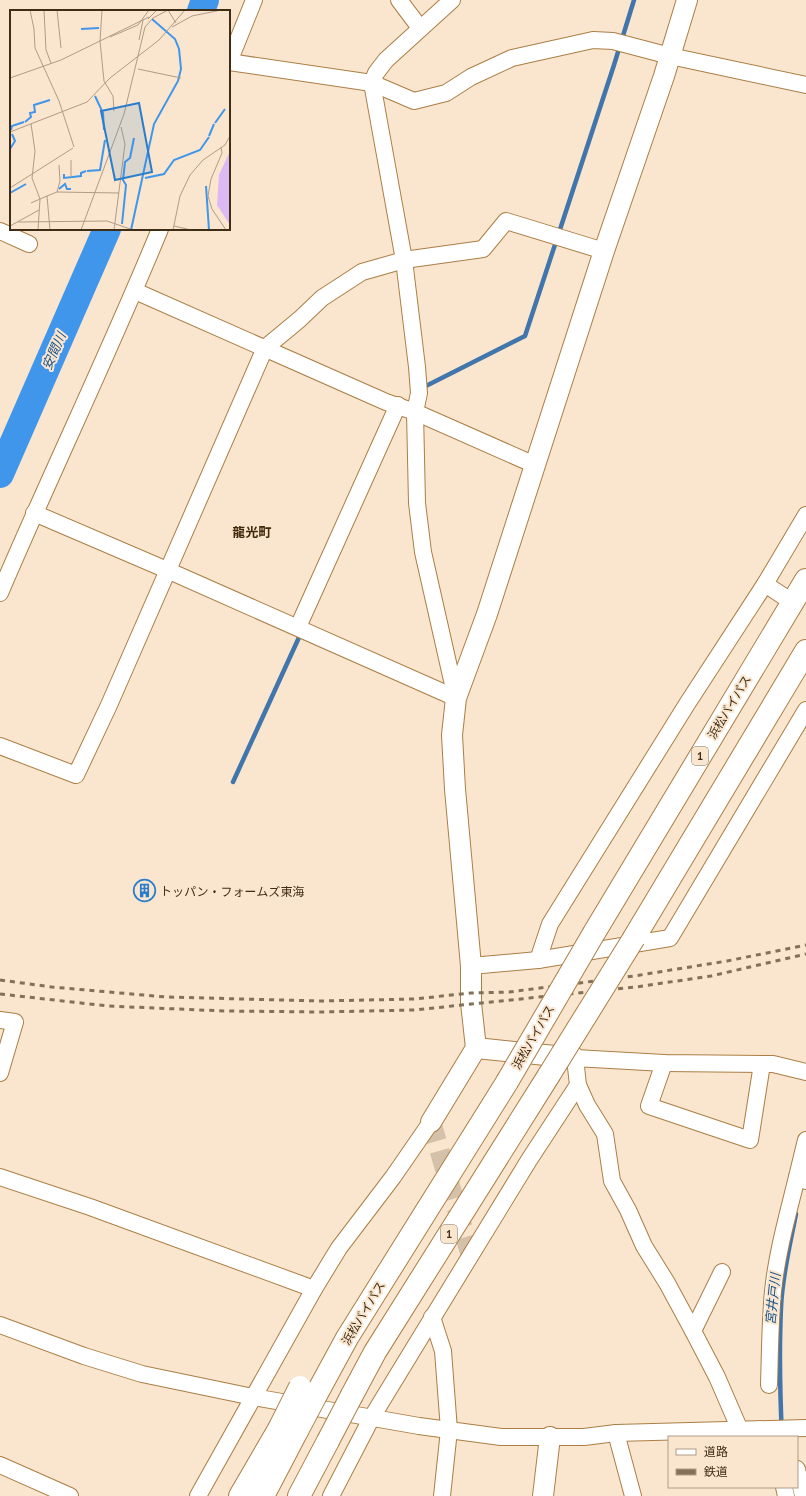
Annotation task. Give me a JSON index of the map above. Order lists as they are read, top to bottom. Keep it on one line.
{"streets":{"highway":["浜松バイパス","1"]},"districts":["龍光町"],"water":["安間川","宮井戸川"],"places":{"building":["トッパン・フォームズ東海"]},"legend":["道路","鉄道"]}
